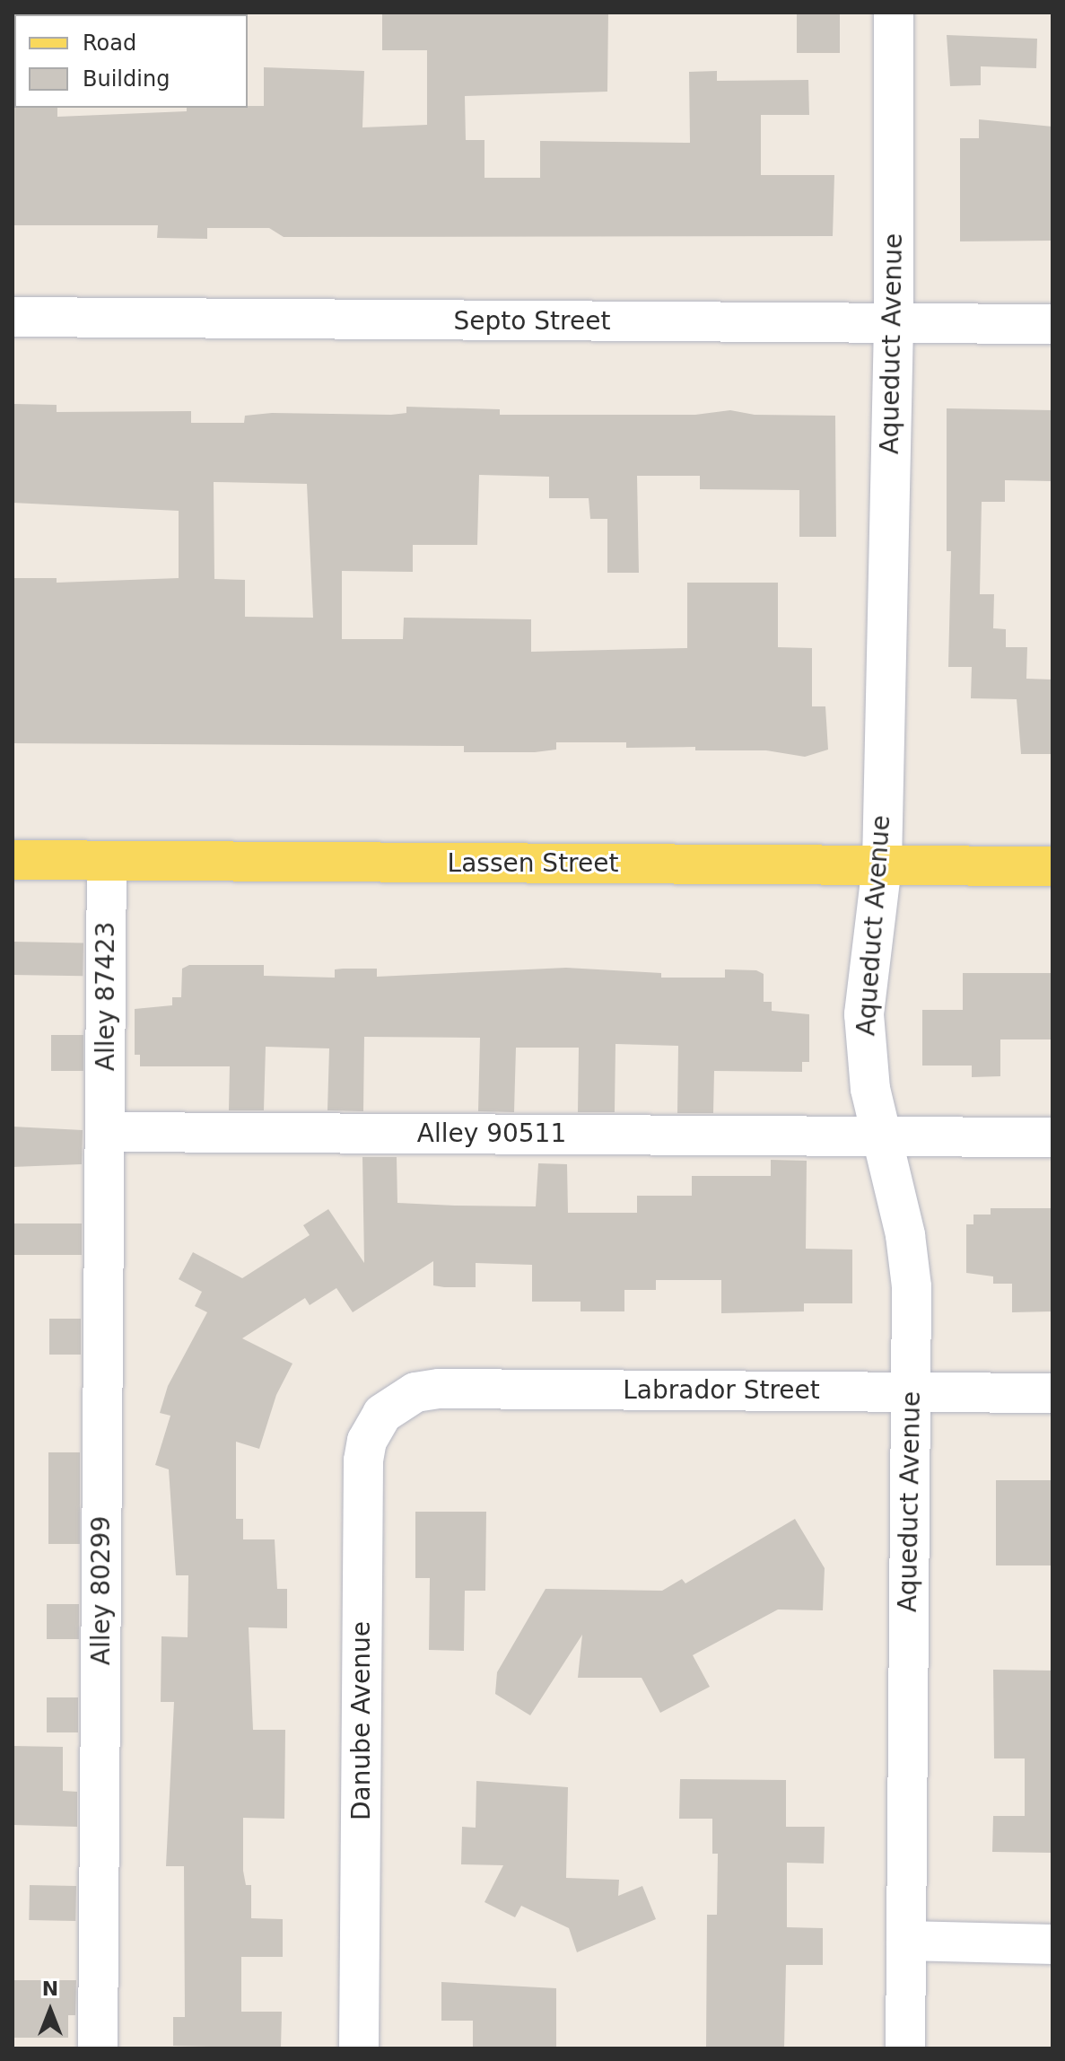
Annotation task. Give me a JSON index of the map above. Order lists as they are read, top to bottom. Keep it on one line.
{"streets":{"main road":["Lassen Street"],"street":["Septo Street","Aqueduct Avenue","Alley 87423","Alley 90511","Labrador Street","Alley 80299","Danube Avenue"]},"crossings":[["Septo Street","Aqueduct Avenue"],["Aqueduct Avenue","Lassen Street"],["Aqueduct Avenue","Alley 90511"],["Aqueduct Avenue","Labrador Street"],["Lassen Street","Alley 87423"],["Alley 87423","Alley 90511"],["Alley 87423","Alley 80299"],["Alley 90511","Alley 80299"],["Labrador Street","Danube Avenue"]],"legend":["Road","Building"],"north":"top"}
